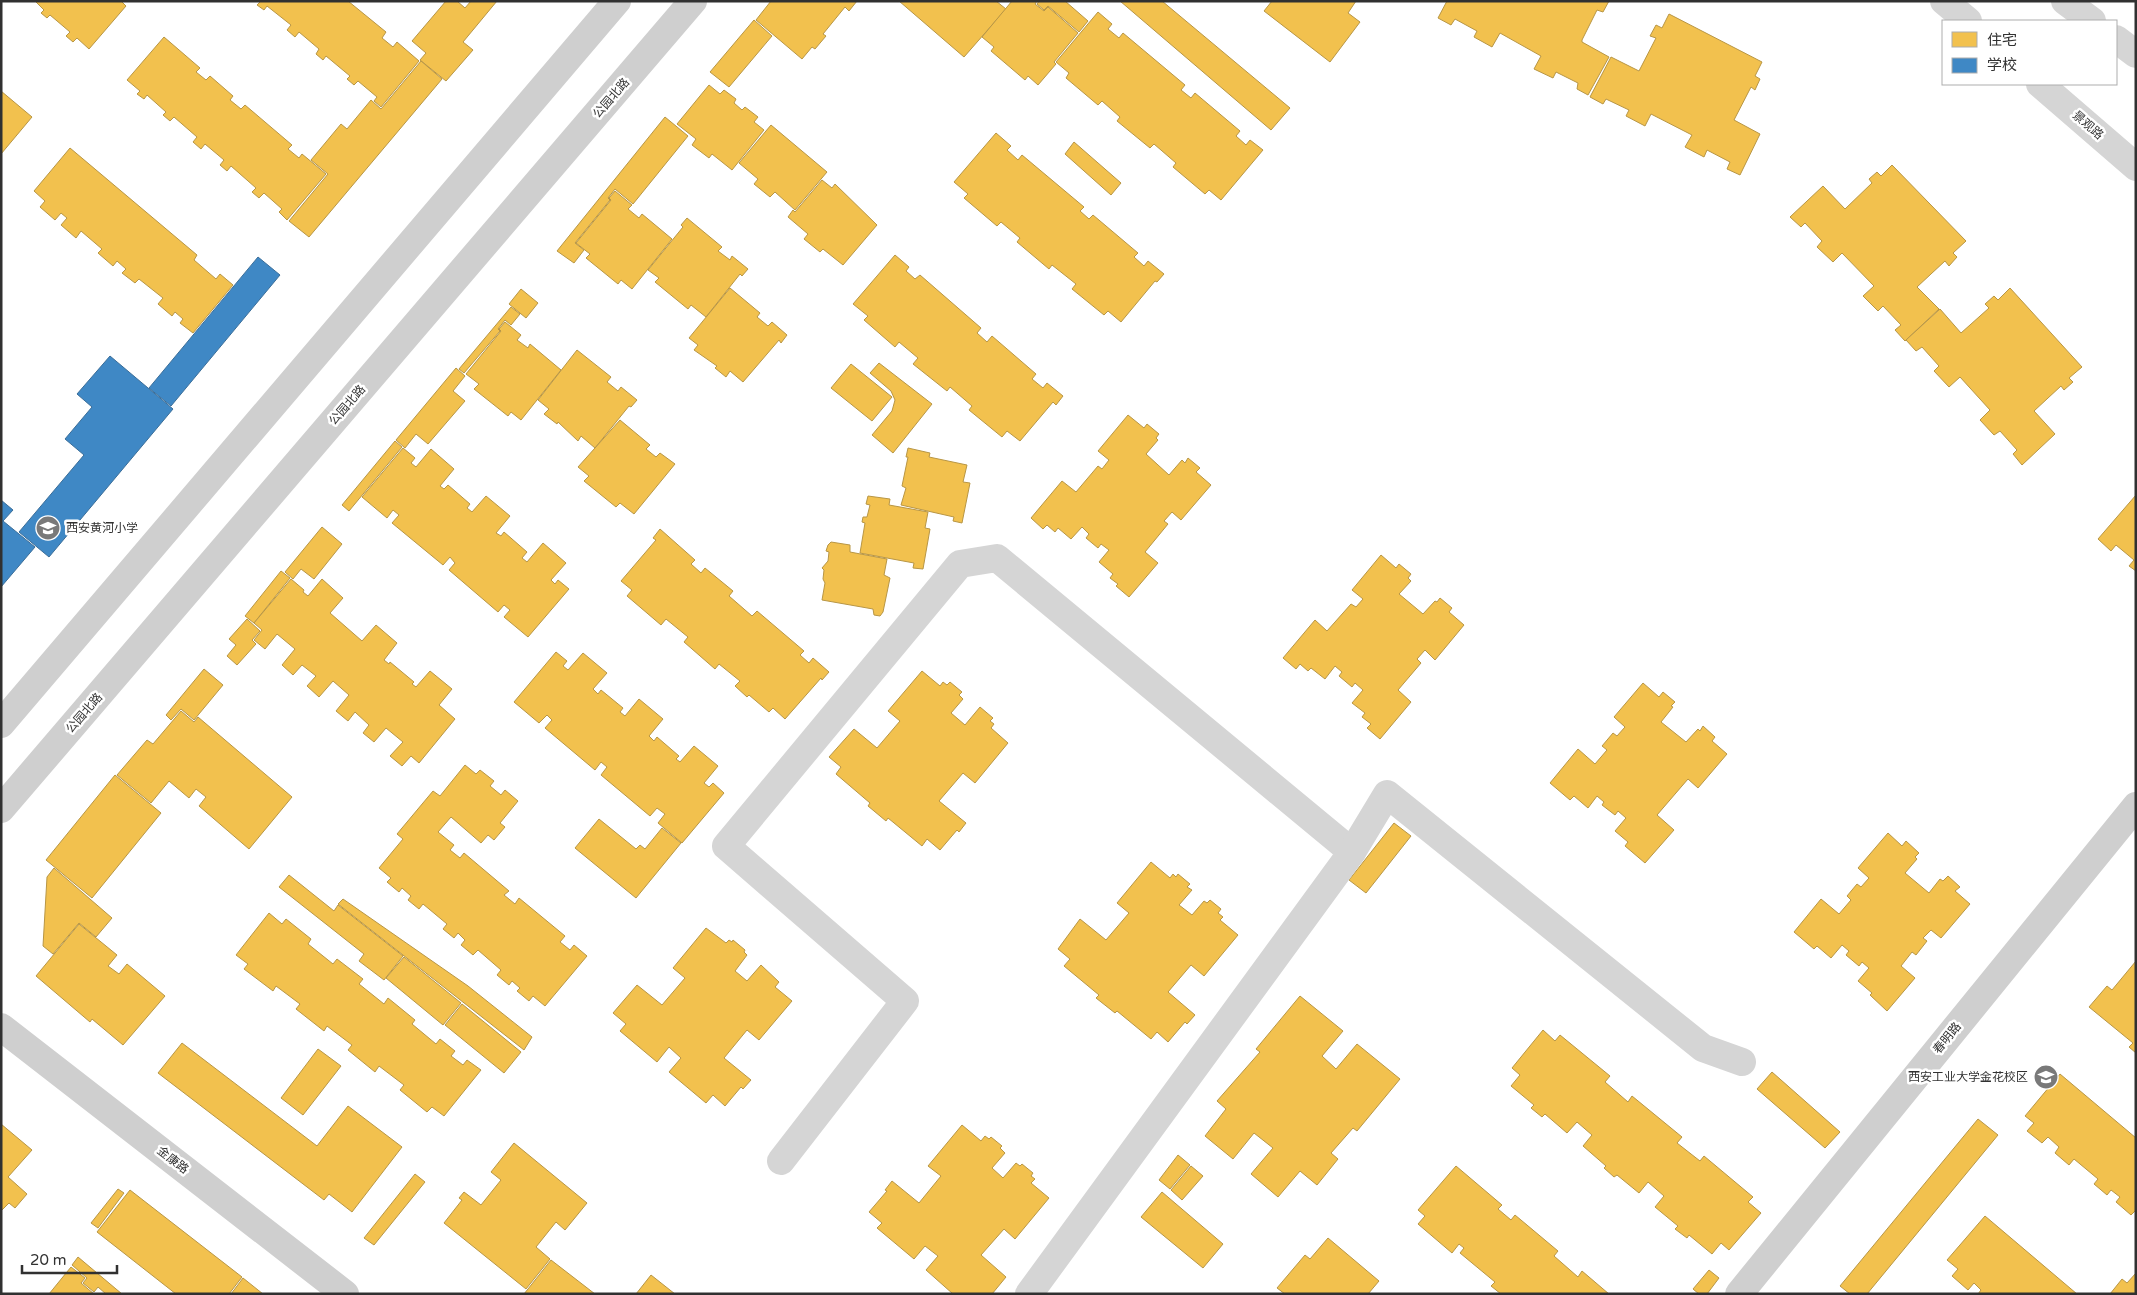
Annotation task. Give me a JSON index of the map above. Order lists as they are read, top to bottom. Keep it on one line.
{"streets":{"main road":["公园北路","春明路","金康路"],"street":["景观路"]},"places":{"school or university":["西安黄河小学","西安工业大学金花校区"]},"legend":["住宅","学校"],"scale_bar":"20 m"}
